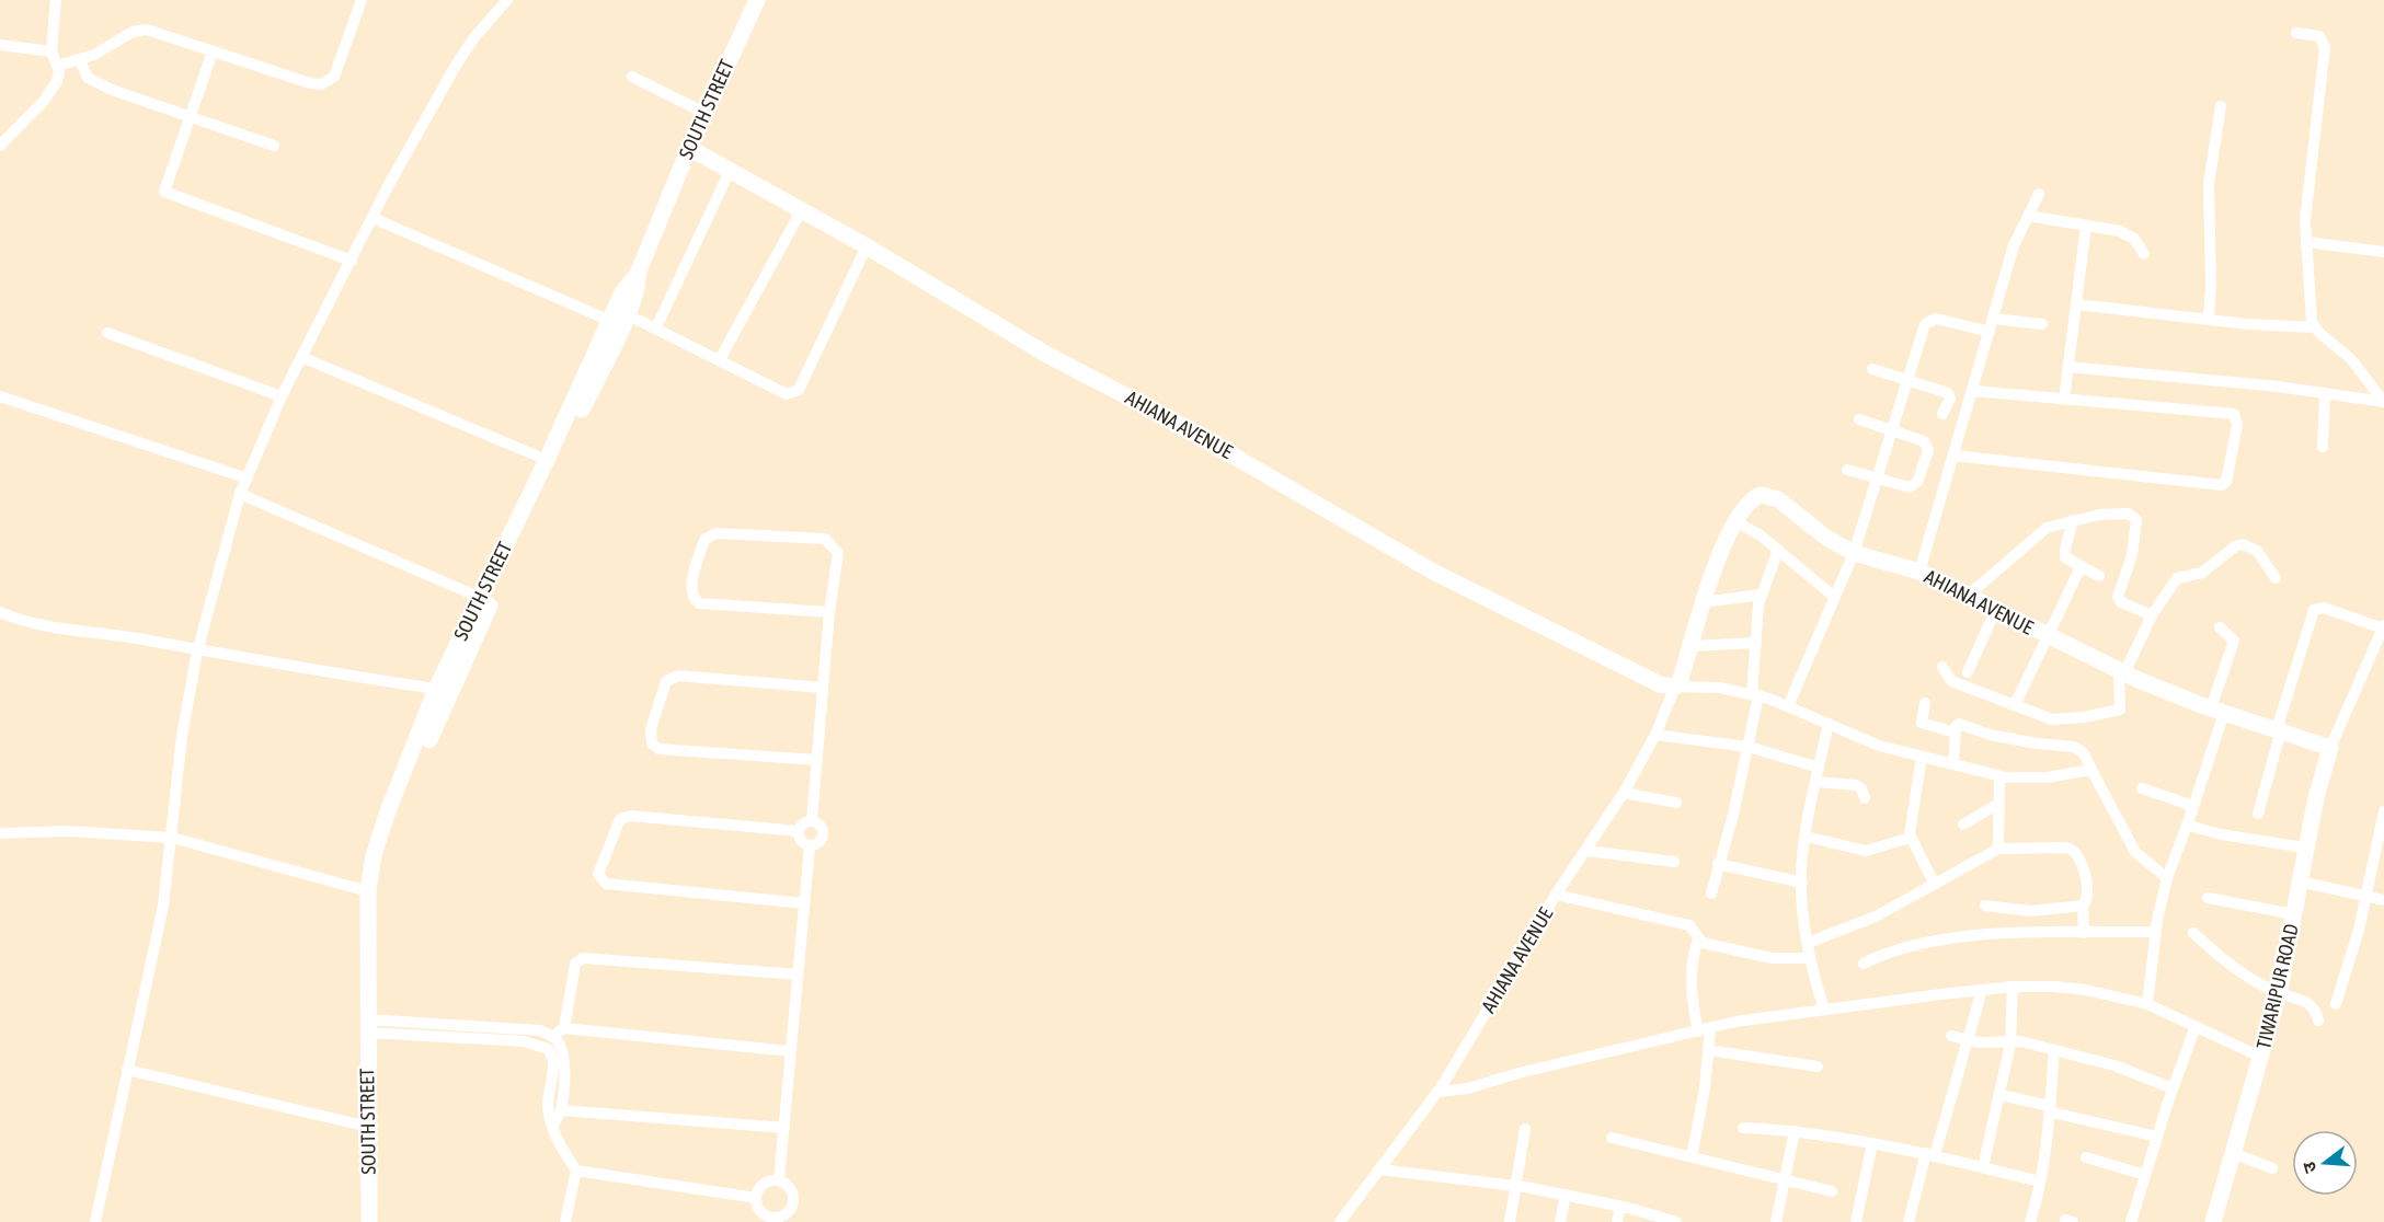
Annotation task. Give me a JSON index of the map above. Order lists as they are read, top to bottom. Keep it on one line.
{"streets":{"street":["SOUTH STREET","AHIANA AVENUE","TIWARIPUR ROAD"]},"crossings":[["SOUTH STREET","AHIANA AVENUE"],["AHIANA AVENUE","TIWARIPUR ROAD"]],"north":"left"}
